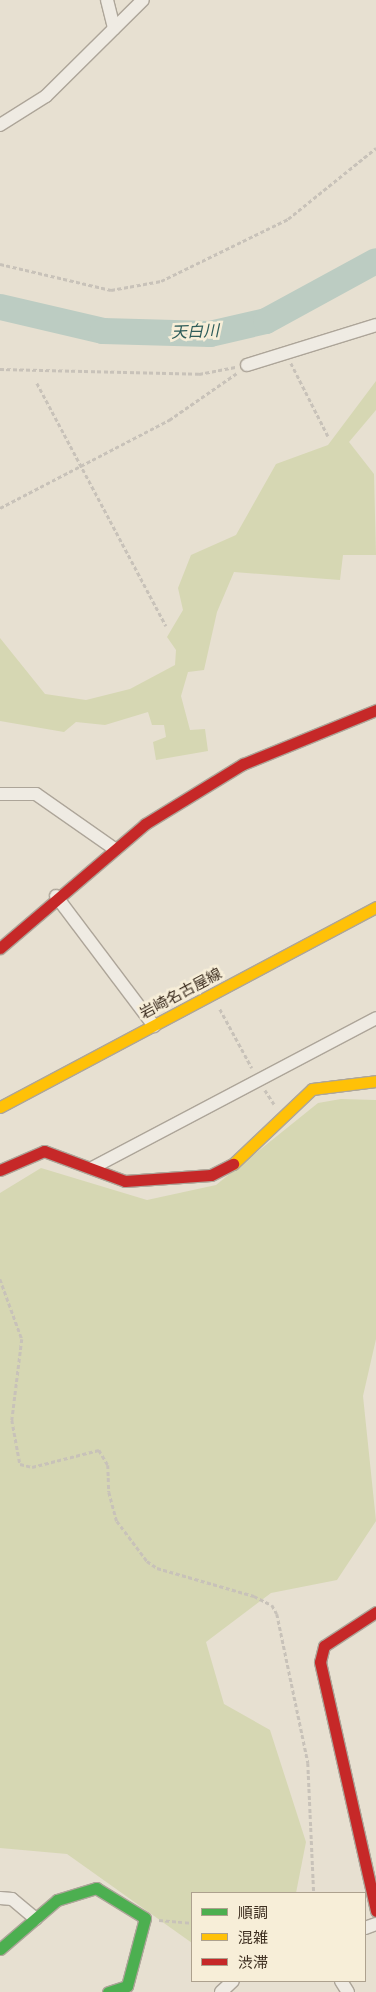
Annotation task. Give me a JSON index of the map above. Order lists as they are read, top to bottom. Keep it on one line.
{"streets":{"street":["岩崎名古屋線"]},"water":["天白川"],"legend":["順調","混雑","渋滞"]}
